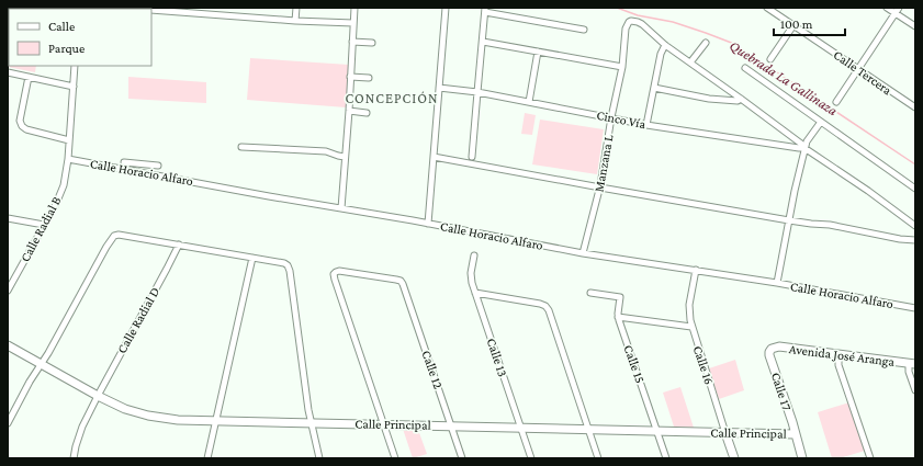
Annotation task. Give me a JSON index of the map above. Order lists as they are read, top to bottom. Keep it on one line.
{"streets":{"street":["Calle Tercera","Cinco Vía","Manzana L","Calle Horacio Alfaro","Calle Radial B","Calle Radial D","Avenida José Aranga","Calle 13","Calle 15","Calle 16","Calle 12","Calle 17","Calle Principal"]},"crossings":[["Cinco Vía","Manzana L"],["Manzana L","Calle Horacio Alfaro"],["Calle Horacio Alfaro","Calle Radial B"],["Calle Horacio Alfaro","Calle 16"],["Calle Radial D","Calle Principal"],["Avenida José Aranga","Calle 17"],["Calle 13","Calle Principal"],["Calle 15","Calle Principal"],["Calle 16","Calle Principal"],["Calle 12","Calle Principal"],["Calle 17","Calle Principal"]],"districts":["CONCEPCIÓN"],"water":["Quebrada La Gallinaza"],"legend":["Calle","Parque"],"scale_bar":"100 m"}
